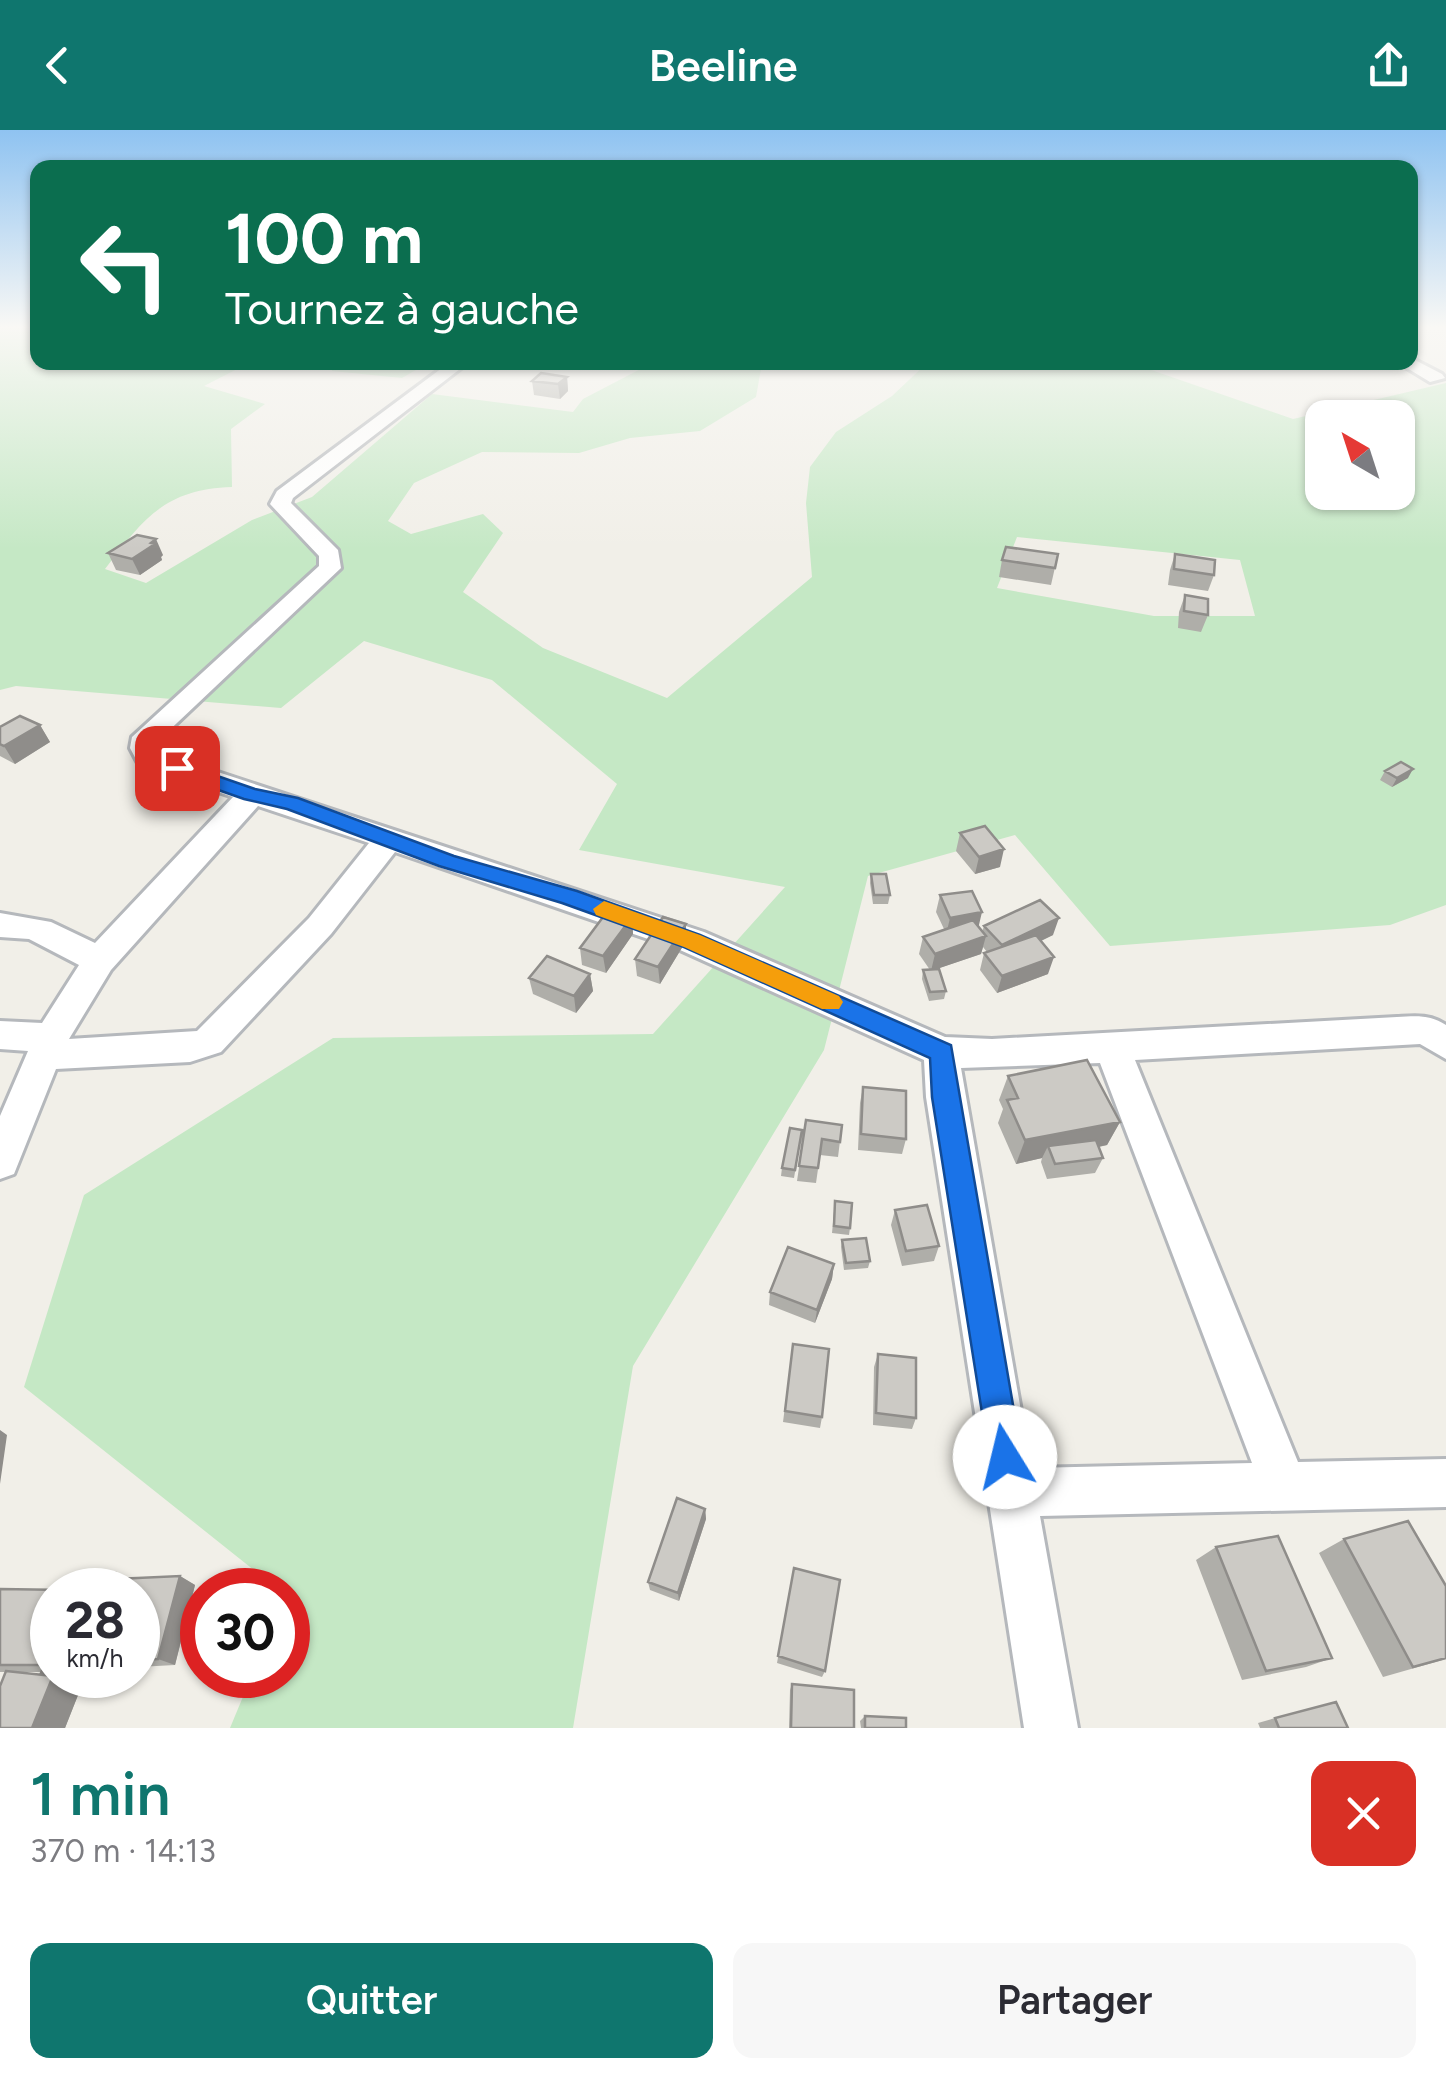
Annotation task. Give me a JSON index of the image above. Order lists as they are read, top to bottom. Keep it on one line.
{"north":"top left","page":{"header":"Beeline","turn":["100 m","Tournez à gauche"],"speed":"28 km/h","limit":"30","heading":["1 min","370 m · 14:13"],"buttons":["Quitter","Partager"]}}
